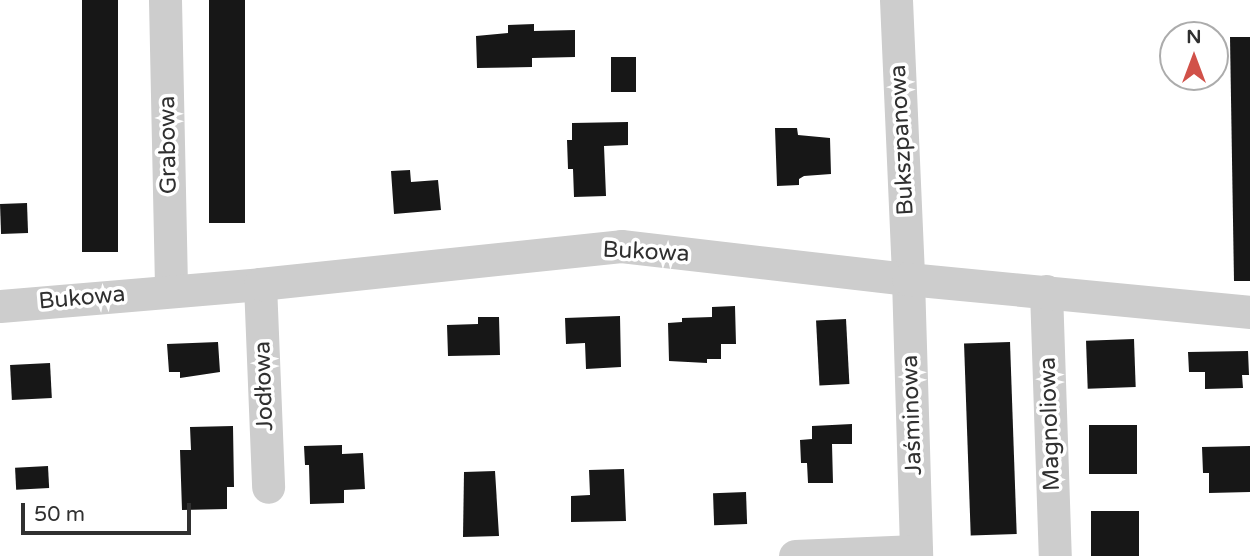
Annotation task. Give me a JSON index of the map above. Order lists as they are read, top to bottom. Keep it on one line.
{"streets":{"street":["Bukszpanowa","Grabowa","Bukowa","Jodłowa","Jaśminowa","Magnoliowa"]},"crossings":[["Bukszpanowa","Bukowa"],["Bukszpanowa","Jaśminowa"],["Grabowa","Bukowa"],["Bukowa","Jodłowa"],["Bukowa","Jaśminowa"],["Bukowa","Magnoliowa"]],"scale_bar":"50 m","north":"top"}
